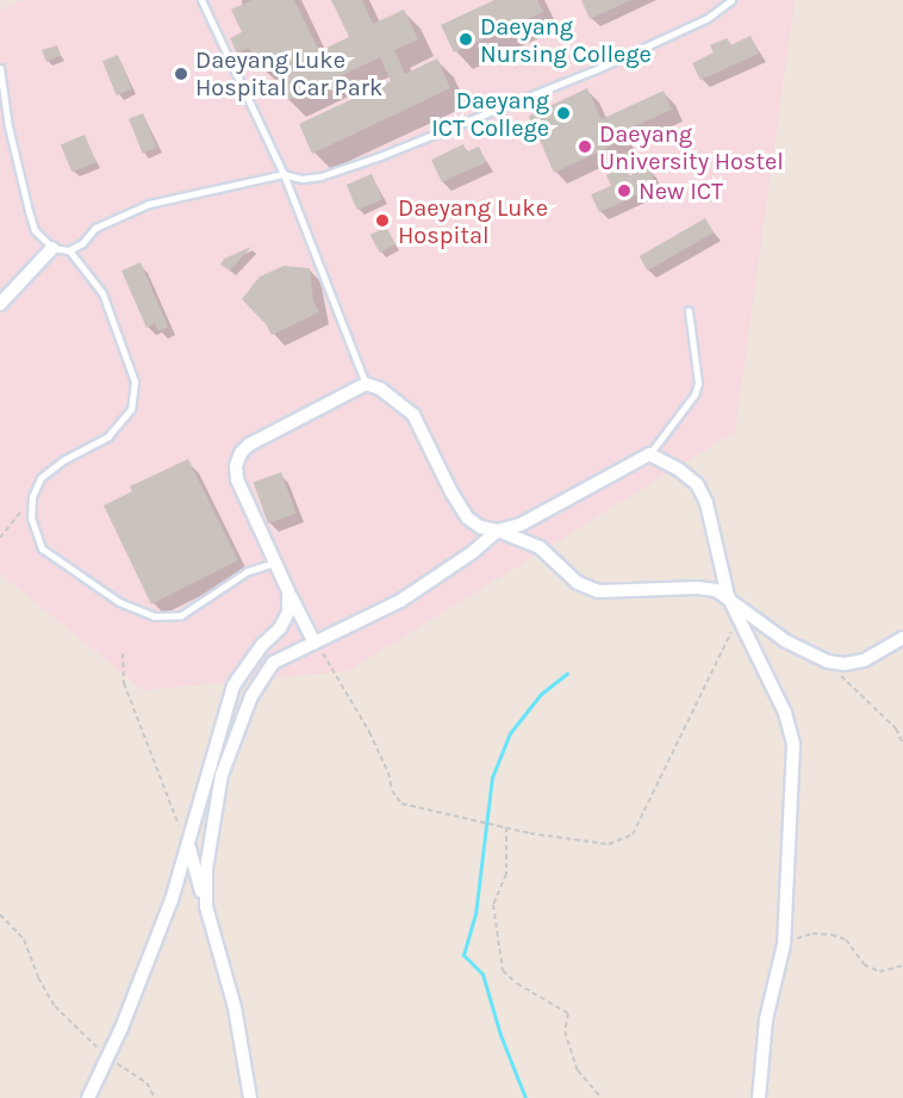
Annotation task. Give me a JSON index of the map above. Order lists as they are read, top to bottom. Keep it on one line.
{"places":["Daeyang Nursing College","Daeyang Luke Hospital Car Park","Daeyang ICT College","Daeyang University Hostel","New ICT","Daeyang Luke Hospital"]}
